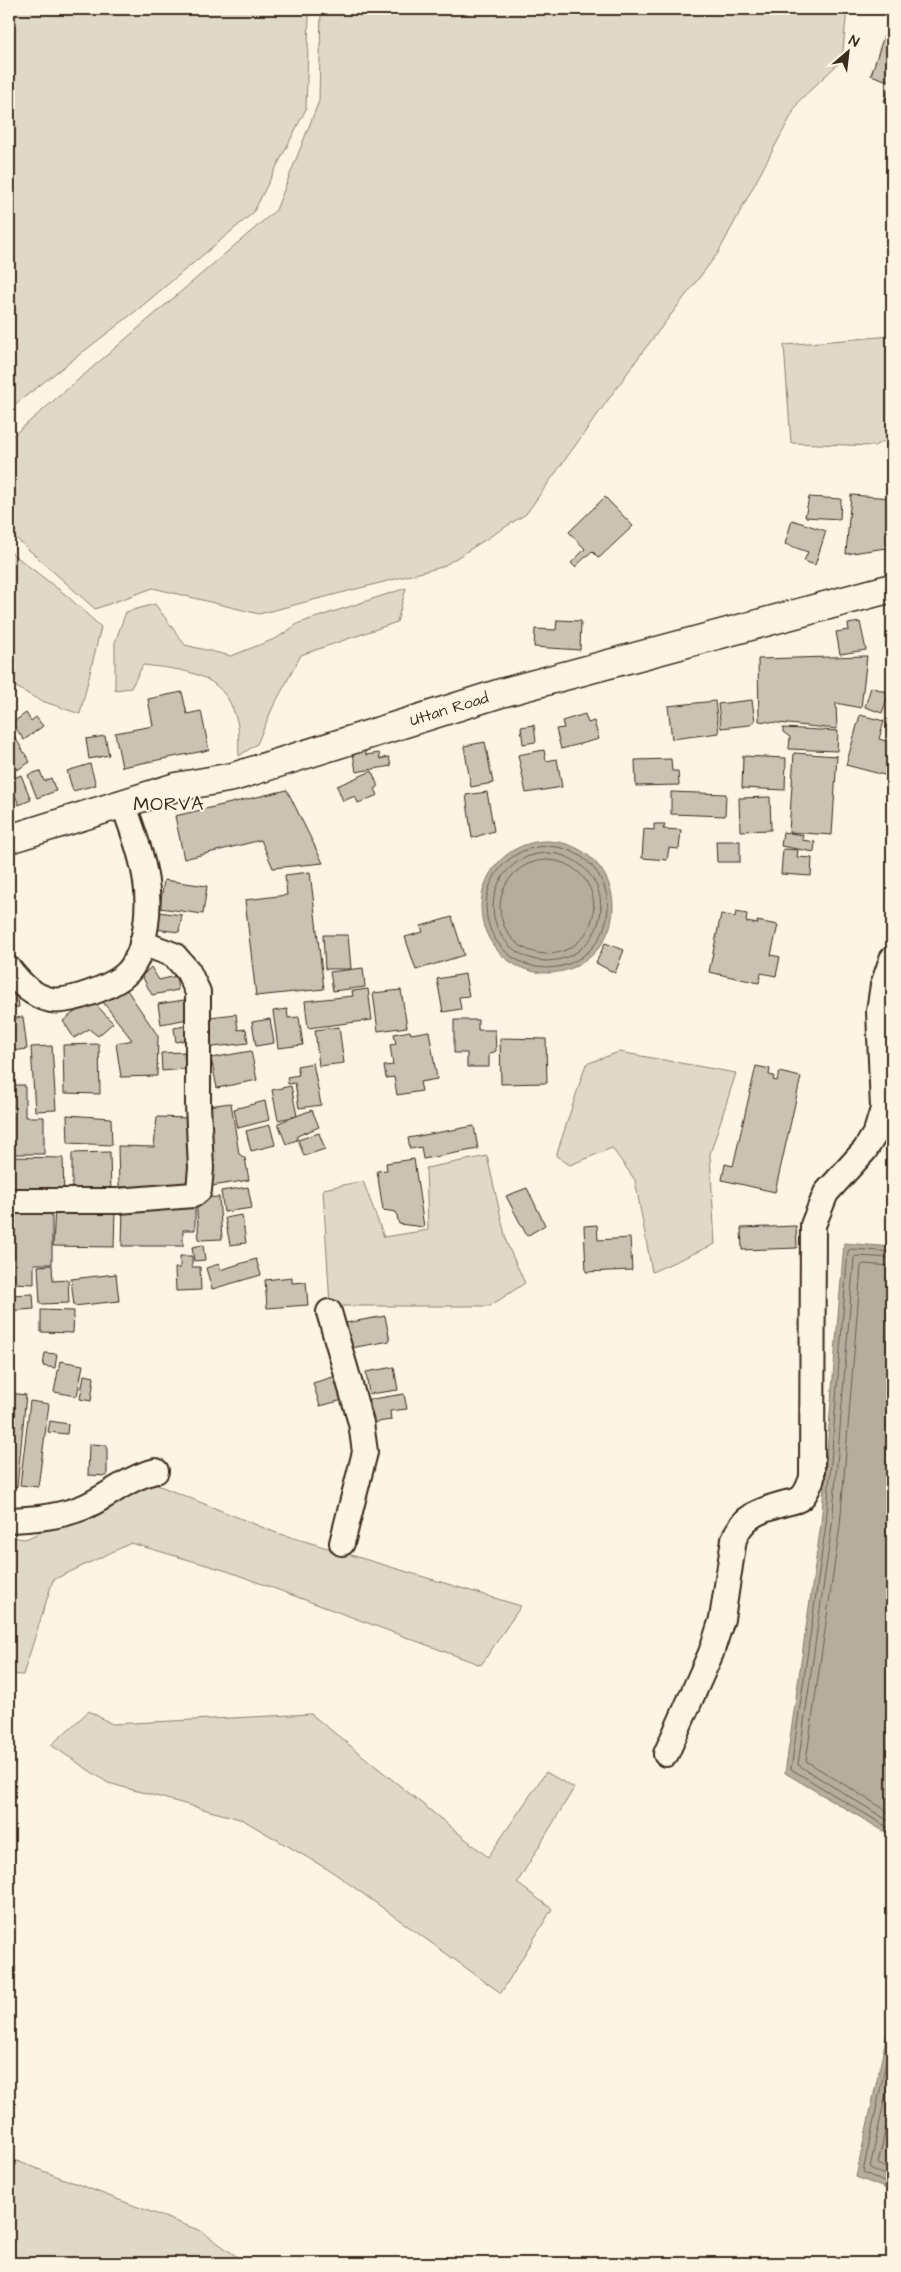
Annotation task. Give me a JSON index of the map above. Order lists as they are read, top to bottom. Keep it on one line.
{"streets":{"main road":["Uttan Road"]},"districts":["MORVA"],"north":"top right"}
